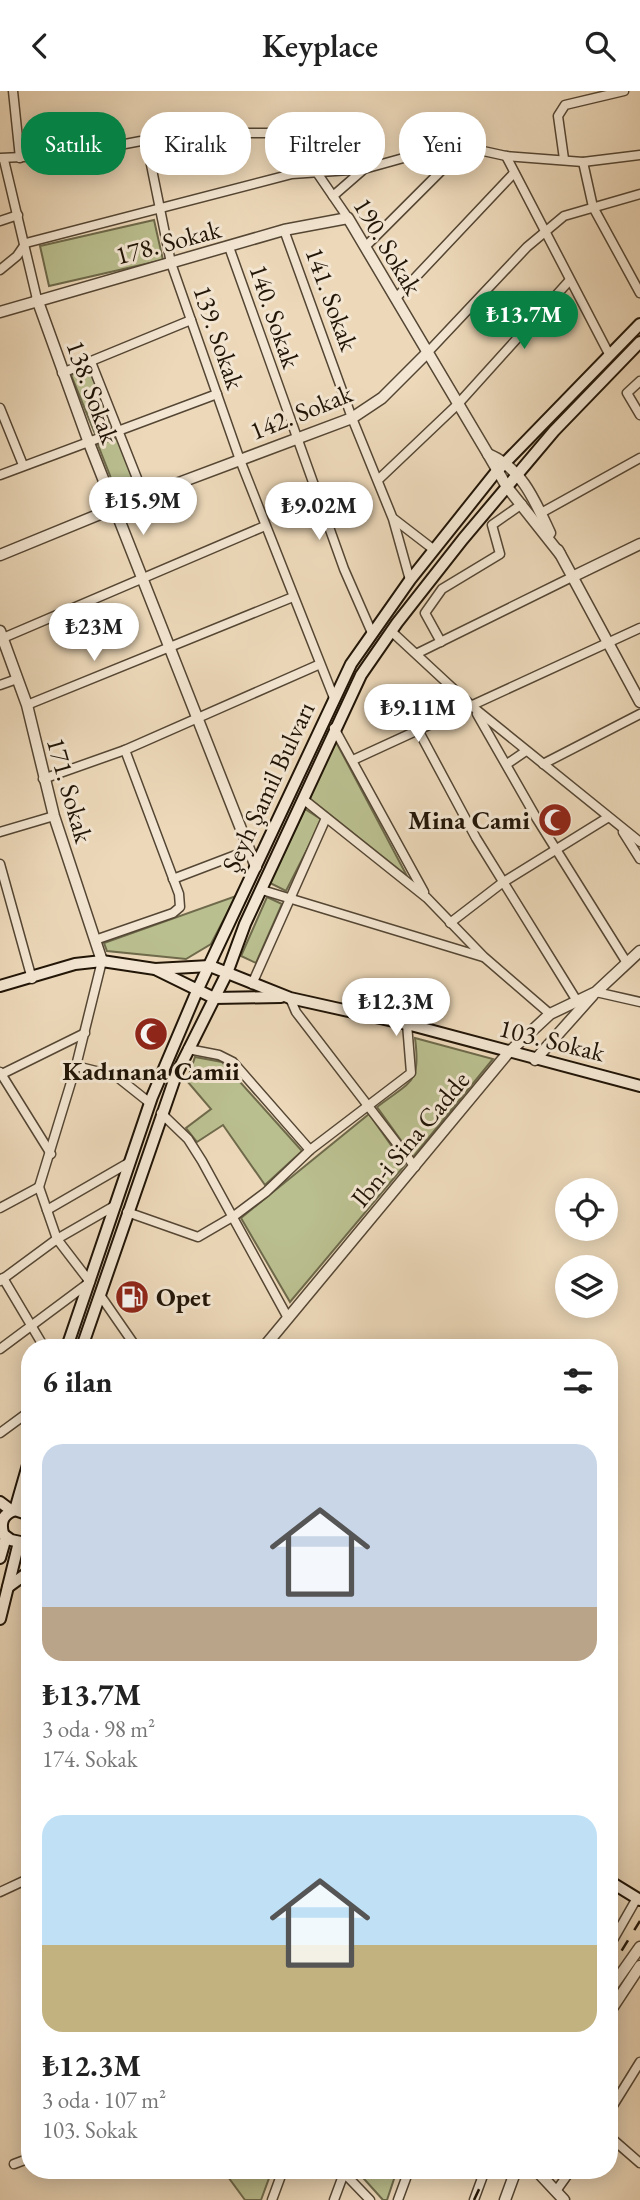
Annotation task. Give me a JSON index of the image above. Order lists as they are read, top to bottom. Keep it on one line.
{"streets":{"main road":["Şeyh Şamil Bulvarı","103. Sokak"],"street":["178. Sokak","190. Sokak","141. Sokak","140. Sokak","139. Sokak","138. Sokak","142. Sokak","171. Sokak","Ibn-i Sina Cadde"]},"crossings":[["178. Sokak","190. Sokak"],["178. Sokak","141. Sokak"],["178. Sokak","140. Sokak"],["178. Sokak","139. Sokak"],["178. Sokak","138. Sokak"],["190. Sokak","138. Sokak"],["190. Sokak","142. Sokak"],["190. Sokak","Şeyh Şamil Bulvarı"],["141. Sokak","142. Sokak"],["141. Sokak","Şeyh Şamil Bulvarı"],["140. Sokak","142. Sokak"],["140. Sokak","Şeyh Şamil Bulvarı"],["139. Sokak","142. Sokak"],["139. Sokak","Şeyh Şamil Bulvarı"],["138. Sokak","142. Sokak"],["138. Sokak","Şeyh Şamil Bulvarı"],["Şeyh Şamil Bulvarı","103. Sokak"],["103. Sokak","Ibn-i Sina Cadde"]],"places":{"mosque":["Mina Cami","Kadınana Camii"],"fuel station":["Opet"]},"page":{"header":"Keyplace","chip":["Satılık","Kiralık","Filtreler","Yeni"],"price":["₺13.7M","₺15.9M","₺9.02M","₺23M","₺9.11M","₺12.3M"],"heading":"6 ilan","list":[{"name":"₺13.7M","note":"3 oda · 98 m² · 174. Sokak"},{"name":"₺12.3M","note":"3 oda · 107 m² · 103. Sokak"}]}}
